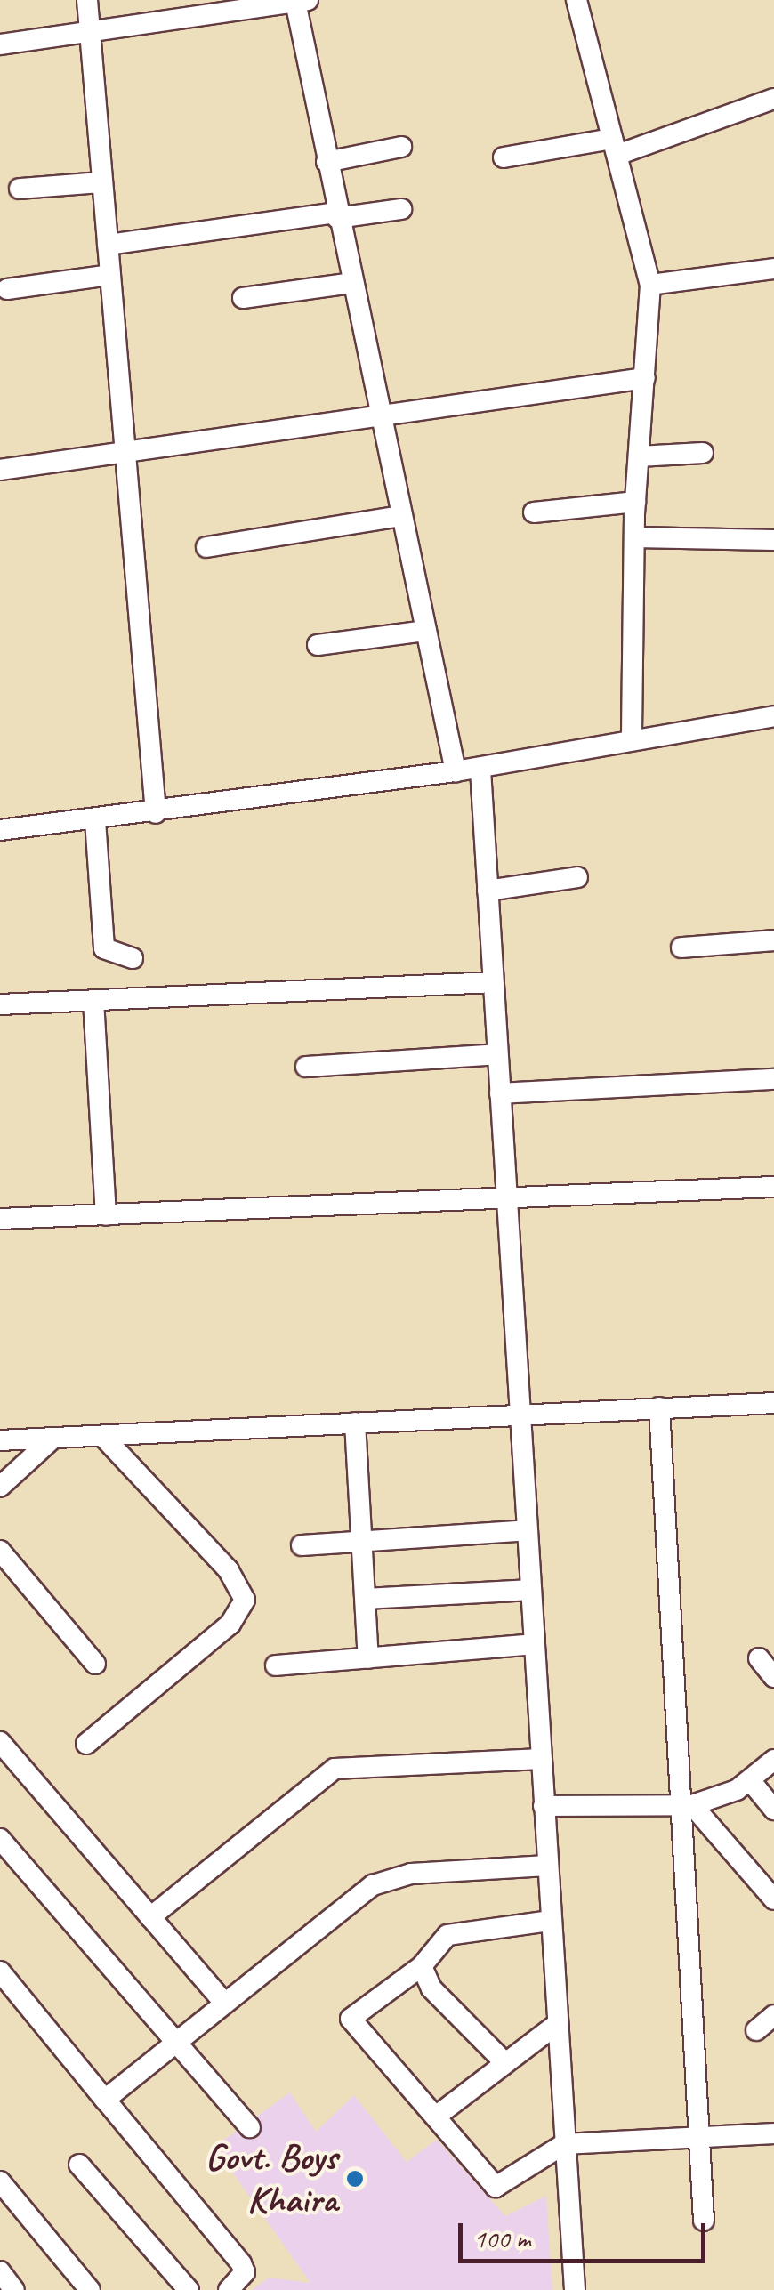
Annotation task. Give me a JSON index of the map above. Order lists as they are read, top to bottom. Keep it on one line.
{"places":["Govt. Boys Khaira"],"scale_bar":"100 m"}
